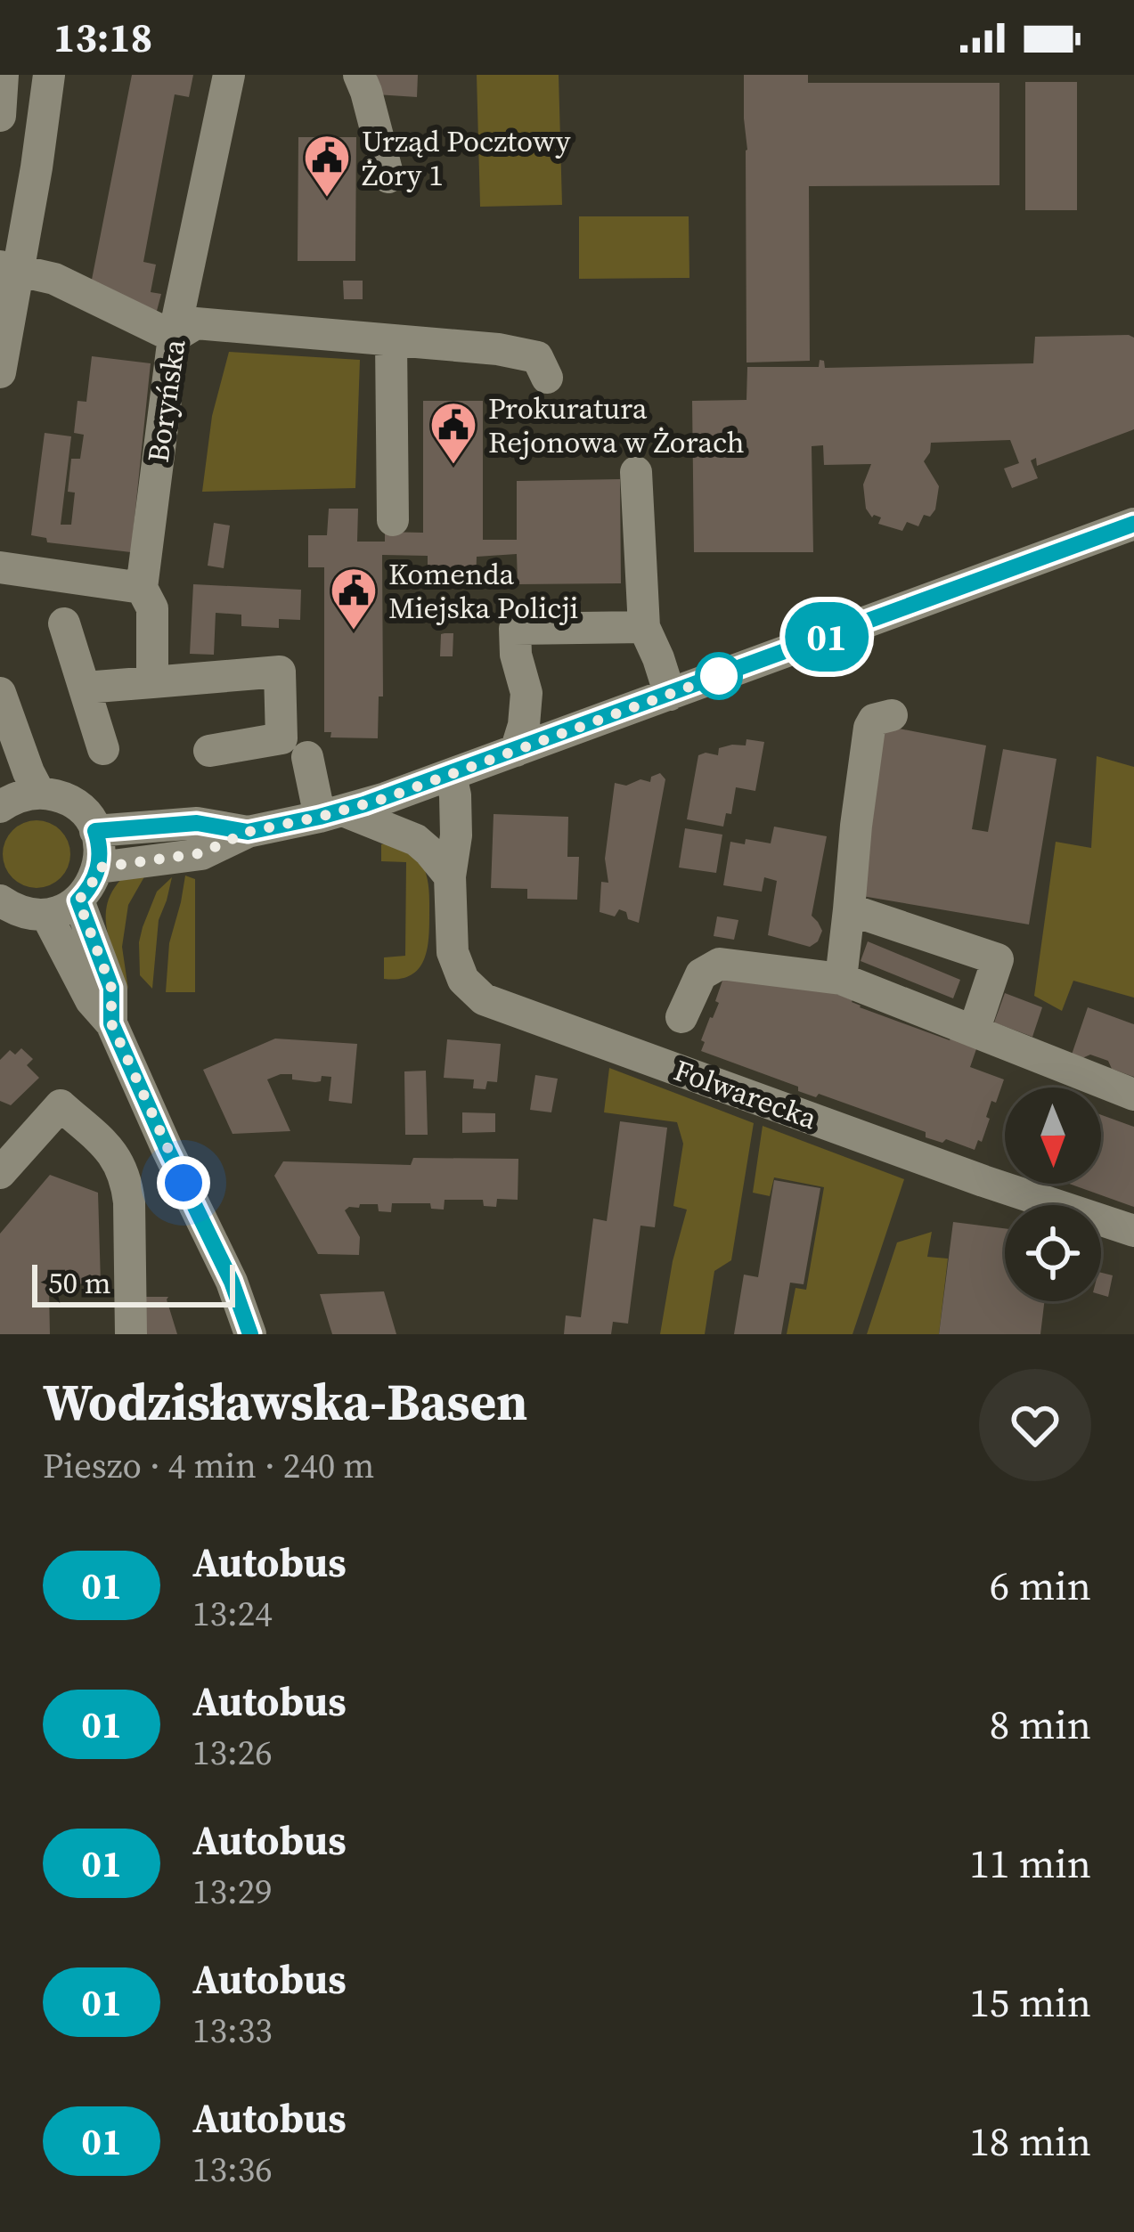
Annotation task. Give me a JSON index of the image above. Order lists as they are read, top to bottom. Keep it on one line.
{"streets":{"street":["Boryńska","Folwarecka"]},"places":{"public building":["Urząd Pocztowy Żory 1","Prokuratura Rejonowa w Żorach","Komenda Miejska Policji"]},"lines":["bus line 01"],"scale_bar":"50 m","north":"bottom","page":{"status":"13:18","on_map":"01","scale":"50 m","heading":["Wodzisławska-Basen","Pieszo · 4 min · 240 m"],"list":[{"mark":"01","name":"Autobus","note":"13:24","value":"6 min"},{"mark":"01","name":"Autobus","note":"13:26","value":"8 min"},{"mark":"01","name":"Autobus","note":"13:29","value":"11 min"},{"mark":"01","name":"Autobus","note":"13:33","value":"15 min"},{"mark":"01","name":"Autobus","note":"13:36","value":"18 min"}]}}
